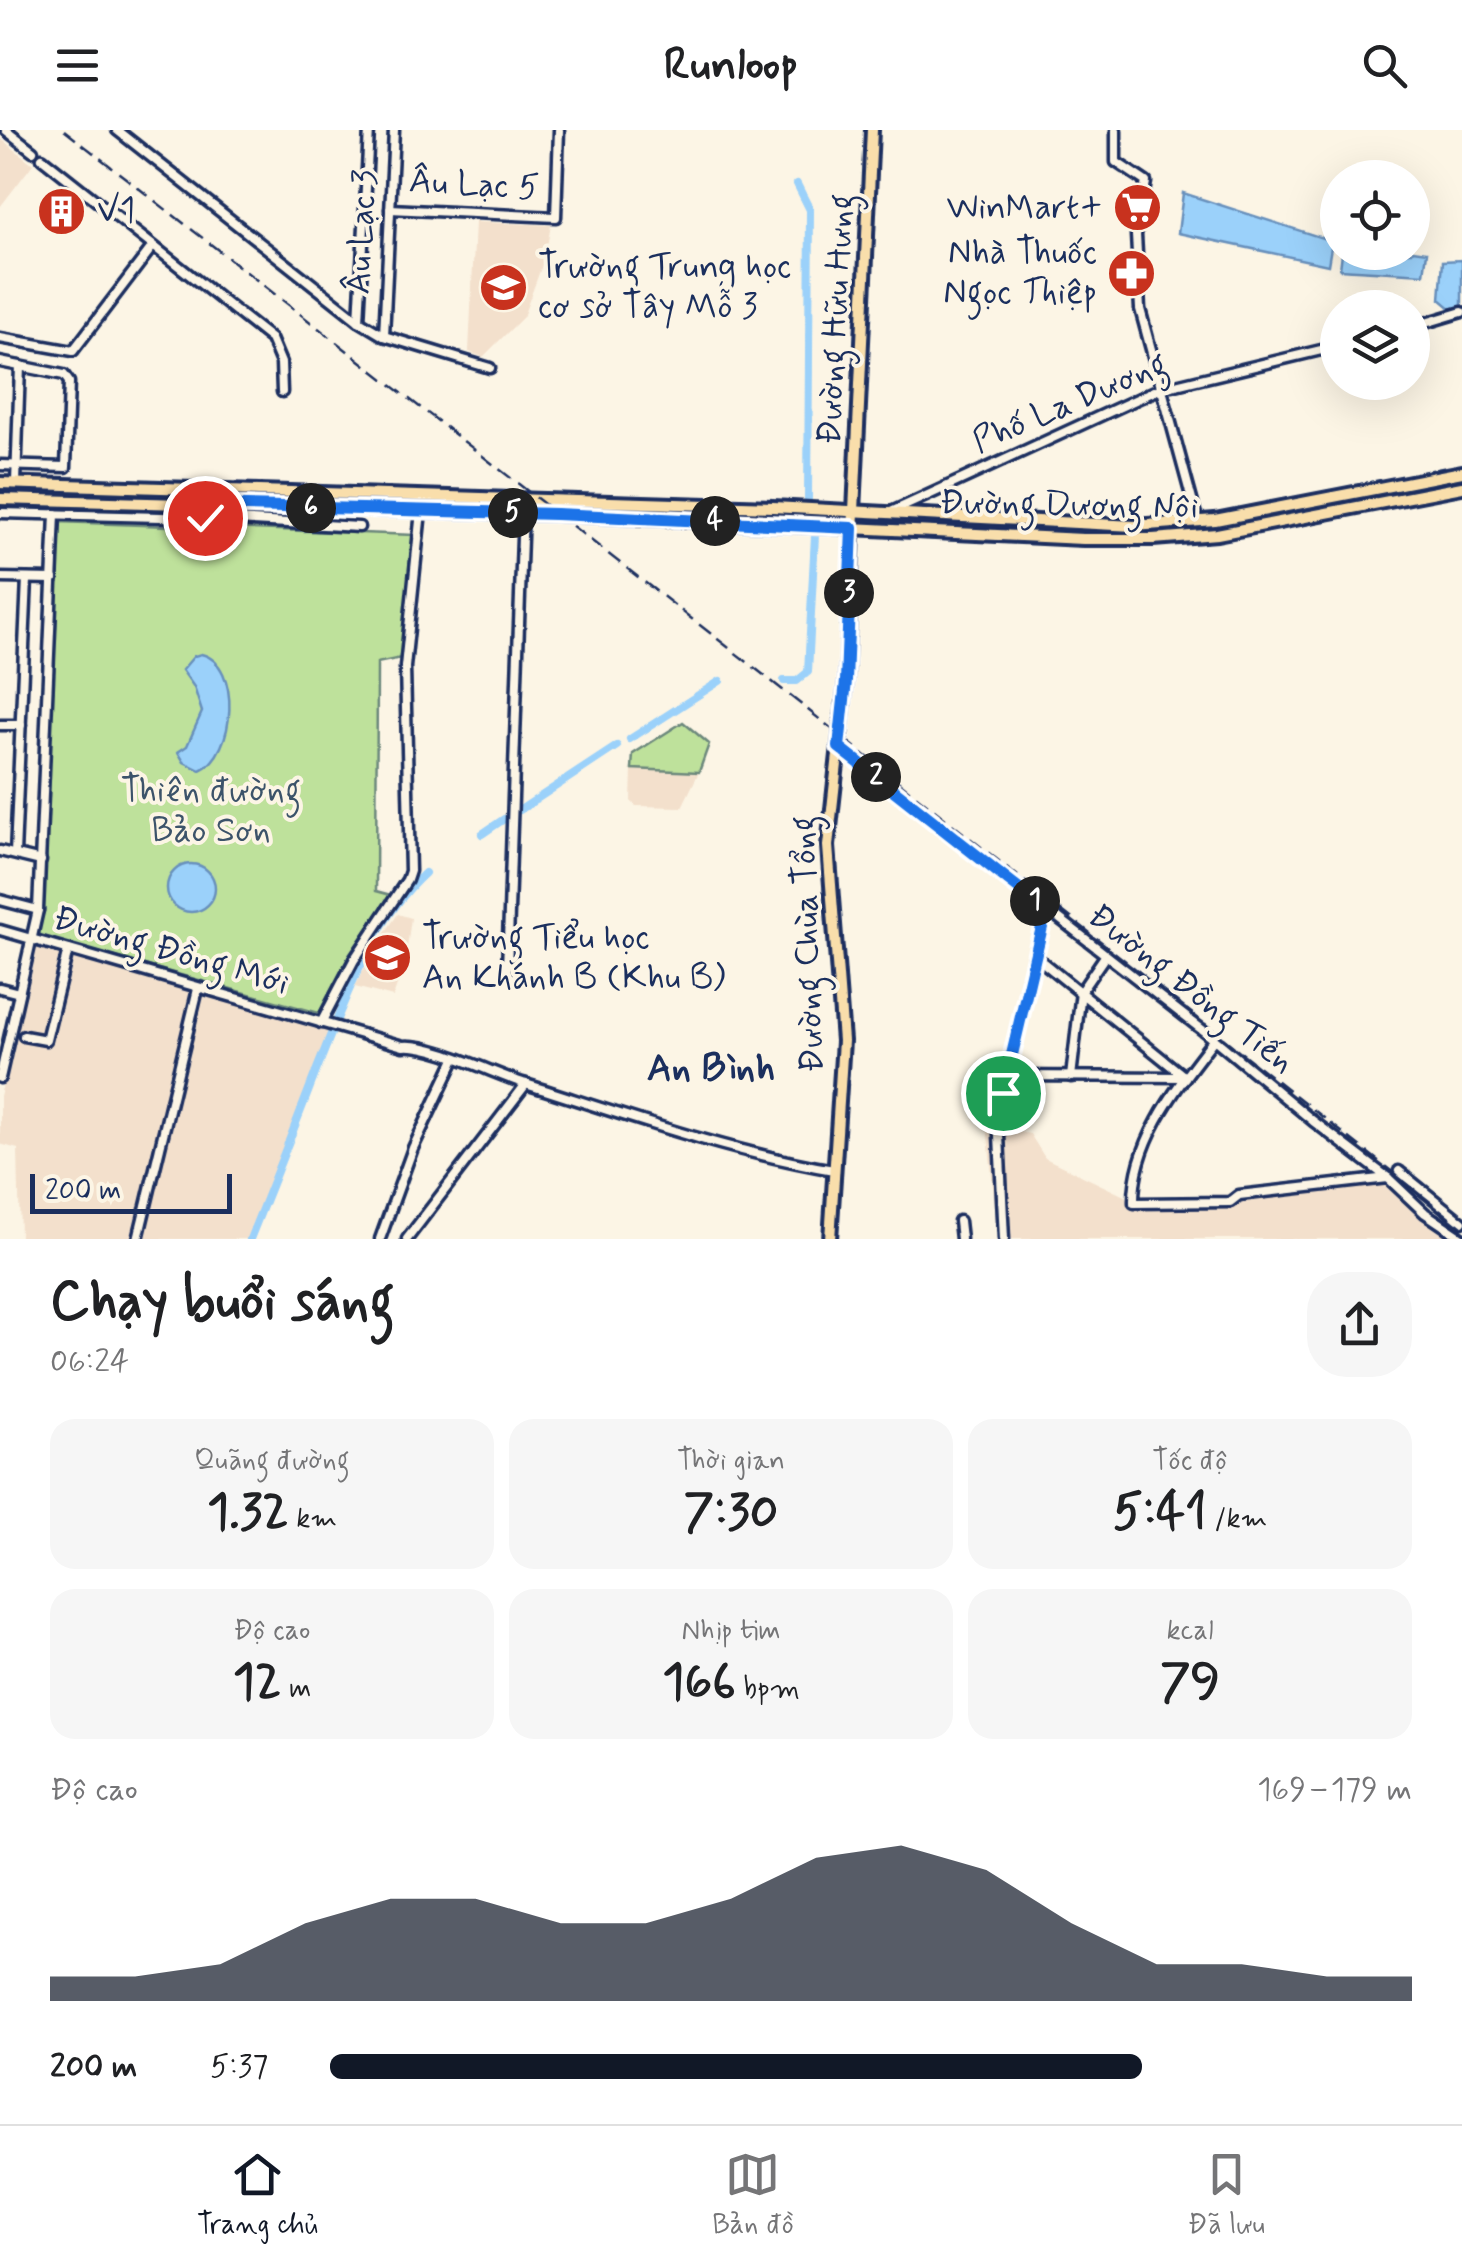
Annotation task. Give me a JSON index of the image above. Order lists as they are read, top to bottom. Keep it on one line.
{"streets":{"main road":["Đường Hữu Hưng","Đường Dương Nội","Đường Chùa Tổng"],"street":["Âu Lạc 5","Âu Lạc 3","Phố La Dương","Đường Đồng Mới","Đường Đồng Tiến"]},"crossings":[["Âu Lạc 5","Âu Lạc 3"],["Đường Hữu Hưng","Đường Dương Nội"],["Đường Hữu Hưng","Đường Chùa Tổng"],["Phố La Dương","Đường Dương Nội"],["Đường Dương Nội","Đường Chùa Tổng"],["Đường Chùa Tổng","Đường Đồng Mới"],["Đường Chùa Tổng","Đường Đồng Tiến"]],"districts":["An Bình"],"parks":["Thiên đường Bảo Sơn"],"places":{"supermarket":["WinMart+"],"building":["V1"],"pharmacy":["Nhà Thuốc Ngọc Thiệp"],"school or university":["Trường Trung học cơ sở Tây Mỗ 3","Trường Tiểu học An Khánh B (Khu B)"]},"scale_bar":"200 m","page":{"header":"Runloop","pins":["6","5","4","3","2","1"],"scale":"200 m","heading":["Chạy buổi sáng","06:24"],"stats":[["Quãng đường","1.32 km"],["Thời gian","7:30"],["Tốc độ","5:41 /km"],["Độ cao","12 m"],["Nhịp tim","166 bpm"],["kcal","79"]],"chart":["Độ cao","169–179 m"],"list":[{"name":"200 m","note":"5:37"}],"tabs":["Trang chủ","Bản đồ","Đã lưu"]}}
